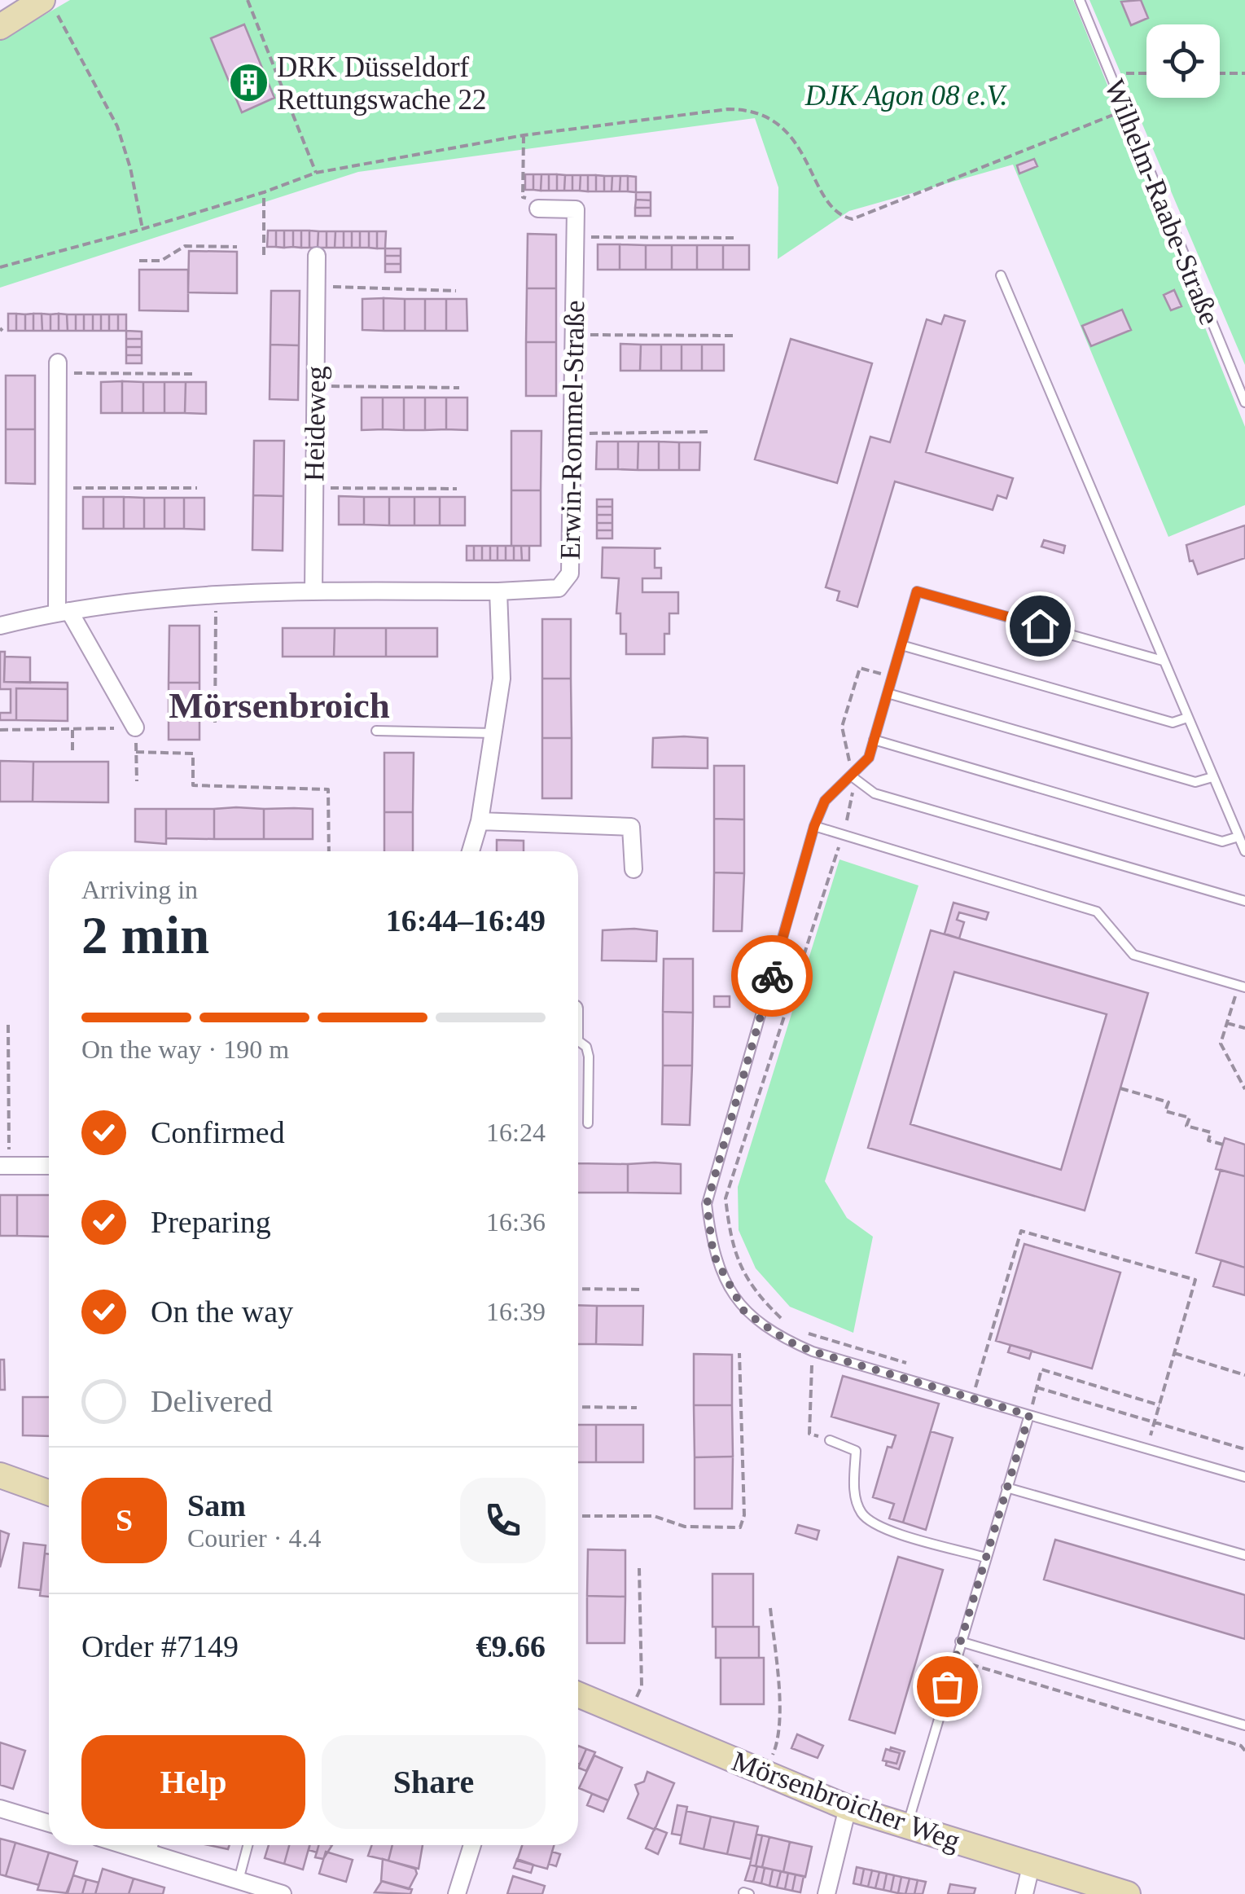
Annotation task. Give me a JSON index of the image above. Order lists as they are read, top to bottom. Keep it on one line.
{"streets":{"street":["Heideweg","Erwin-Rommel-Straße","Mörsenbroicher Weg"],"lane":["Wilhelm-Raabe-Straße"]},"districts":["Mörsenbroich"],"parks":["DJK Agon 08 e.V."],"places":{"building":["DRK Düsseldorf Rettungswache 22"]},"page":{"heading":["2 min","Arriving in","16:44–16:49"],"panel":["Sam","Courier · 4.4","Order #7149","€9.66"],"bar":"On the way · 190 m","list":[["Confirmed","16:24"],["Preparing","16:36"],["On the way","16:39"],"Delivered"],"round":"S","buttons":["Help","Share"]}}
